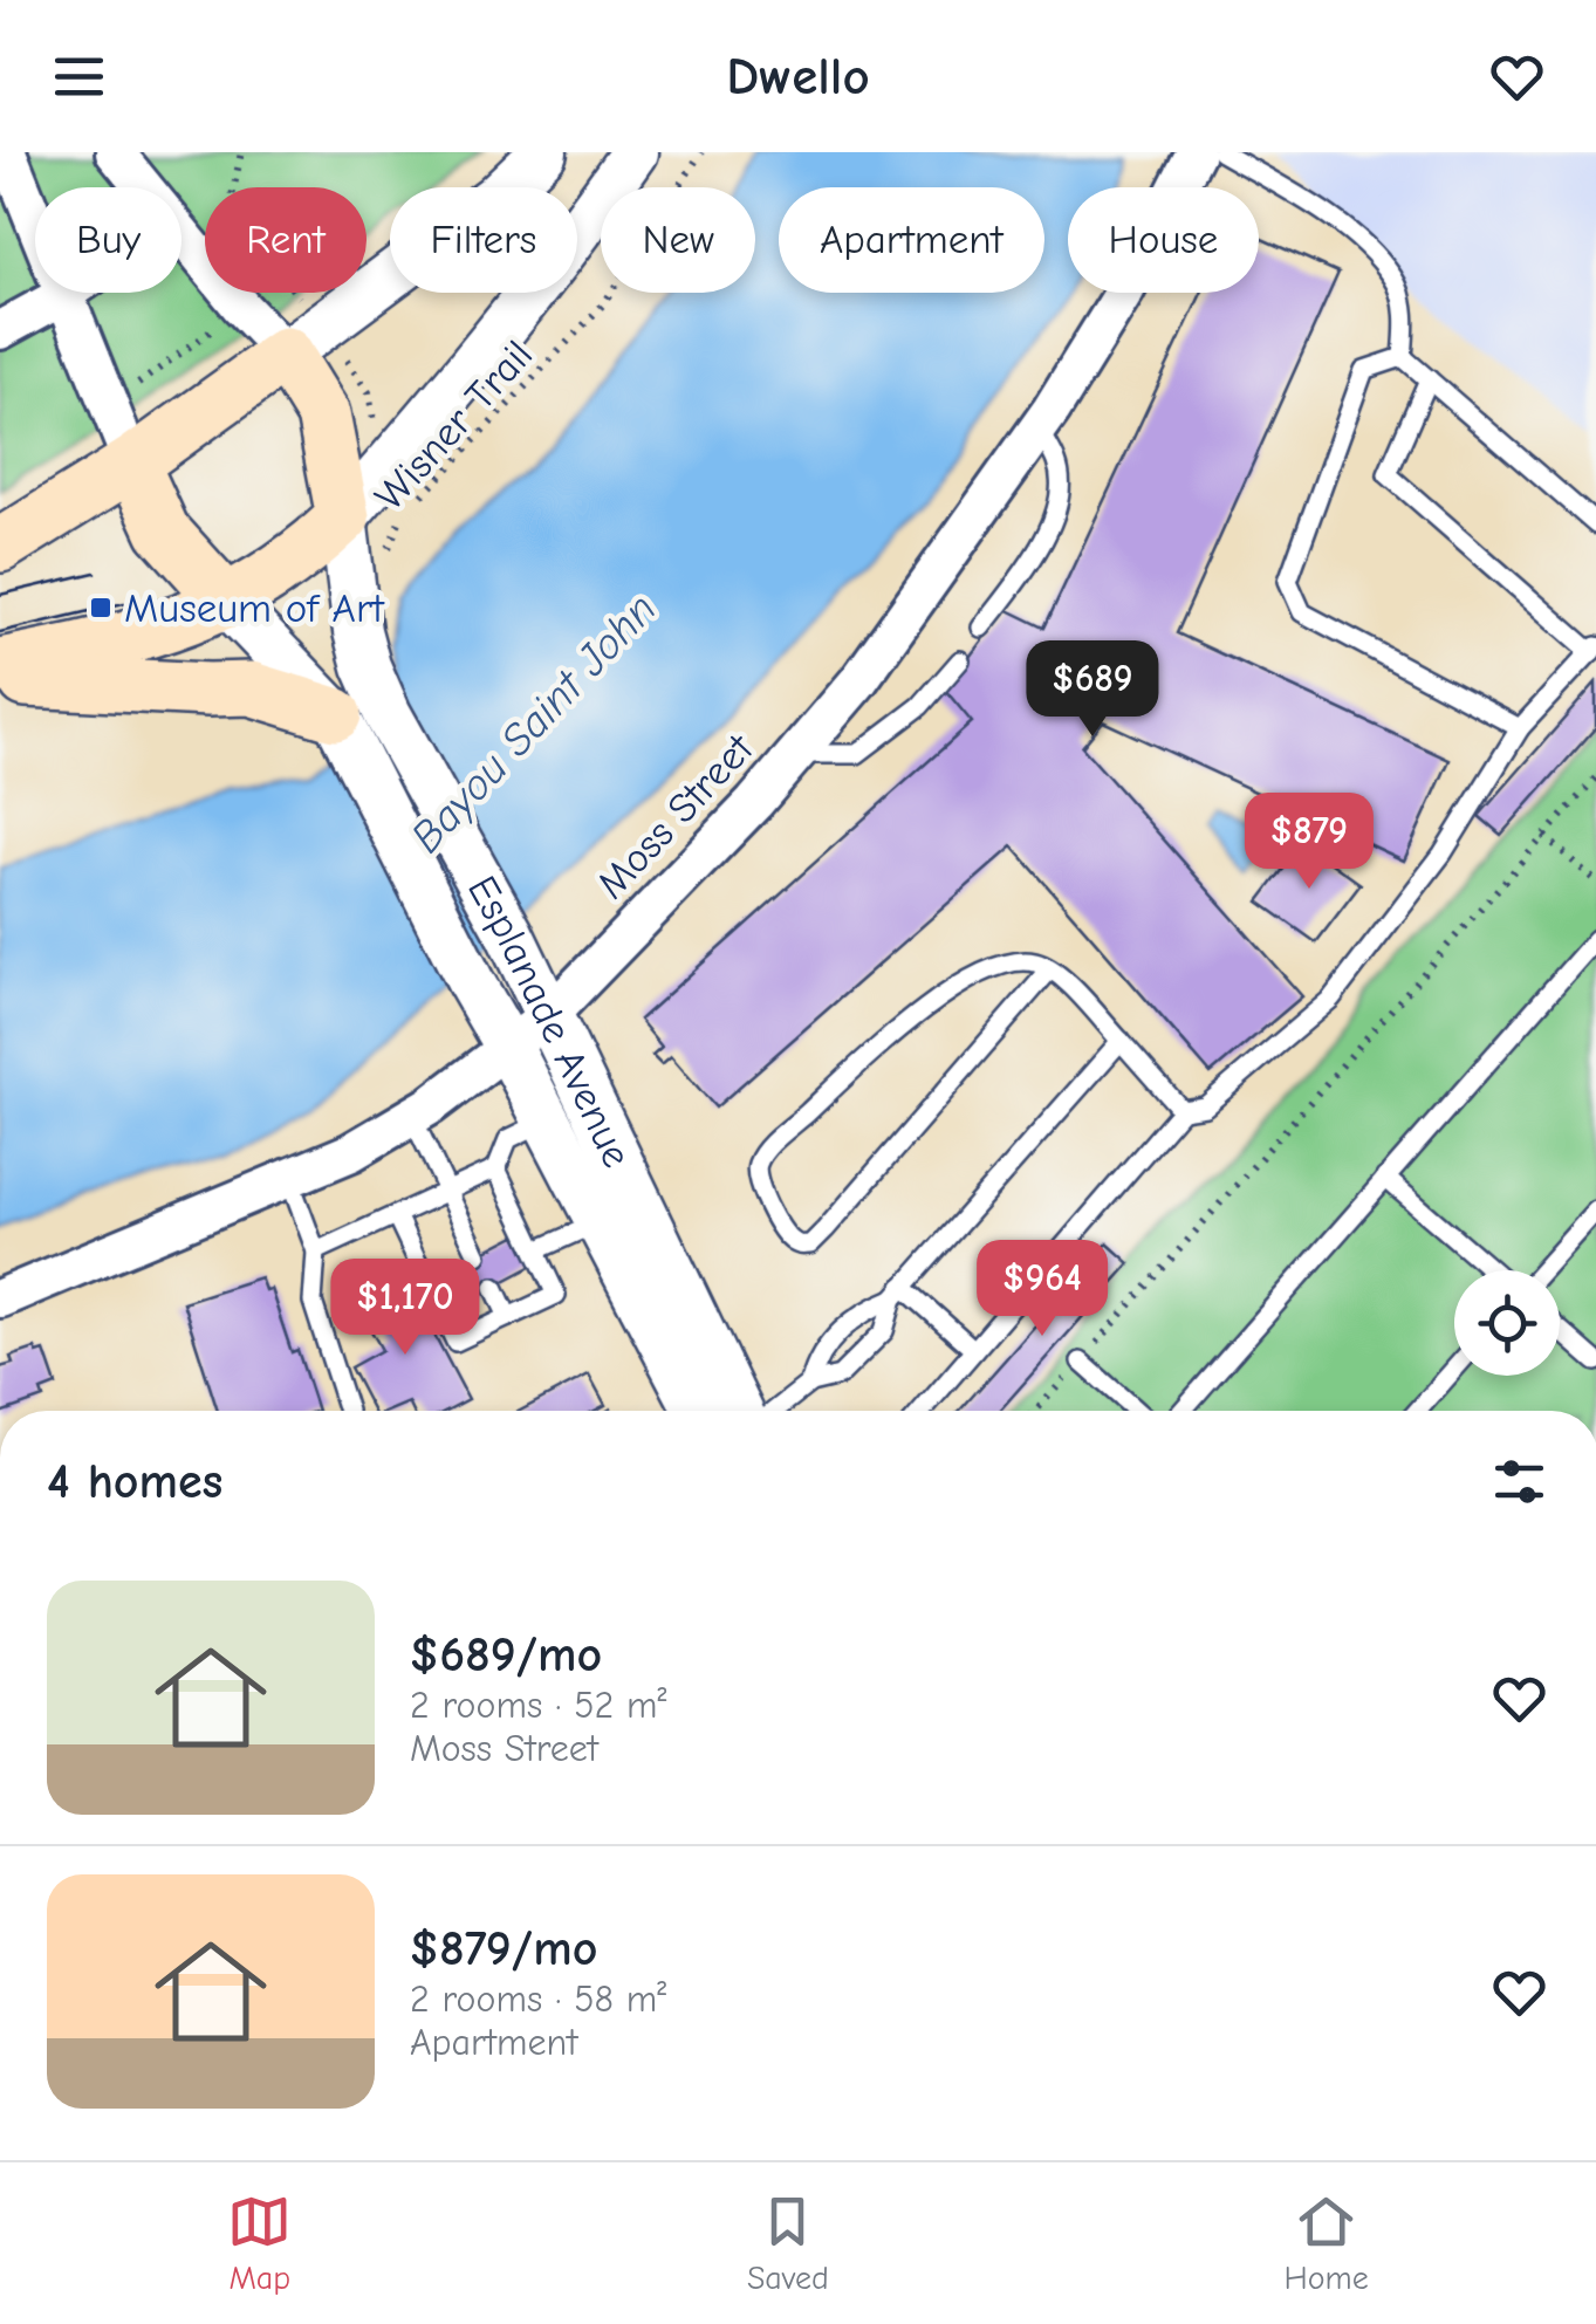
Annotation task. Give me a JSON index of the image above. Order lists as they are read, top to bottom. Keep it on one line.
{"streets":{"main road":["Esplanade Avenue"],"street":["Moss Street"],"path":["Wisner Trail"]},"crossings":[["Moss Street","Esplanade Avenue"]],"water":["Bayou Saint John"],"places":{"transit":["Museum of Art"]},"page":{"header":"Dwello","chip":["Buy","Rent","Filters","New","Apartment","House"],"price":["$689","$879","$964","$1,170"],"heading":"4 homes","list":[{"name":"$689/mo","note":"2 rooms · 52 m² · Moss Street"},{"name":"$879/mo","note":"2 rooms · 58 m² · Apartment"}],"tabs":["Map","Saved","Home"]}}
